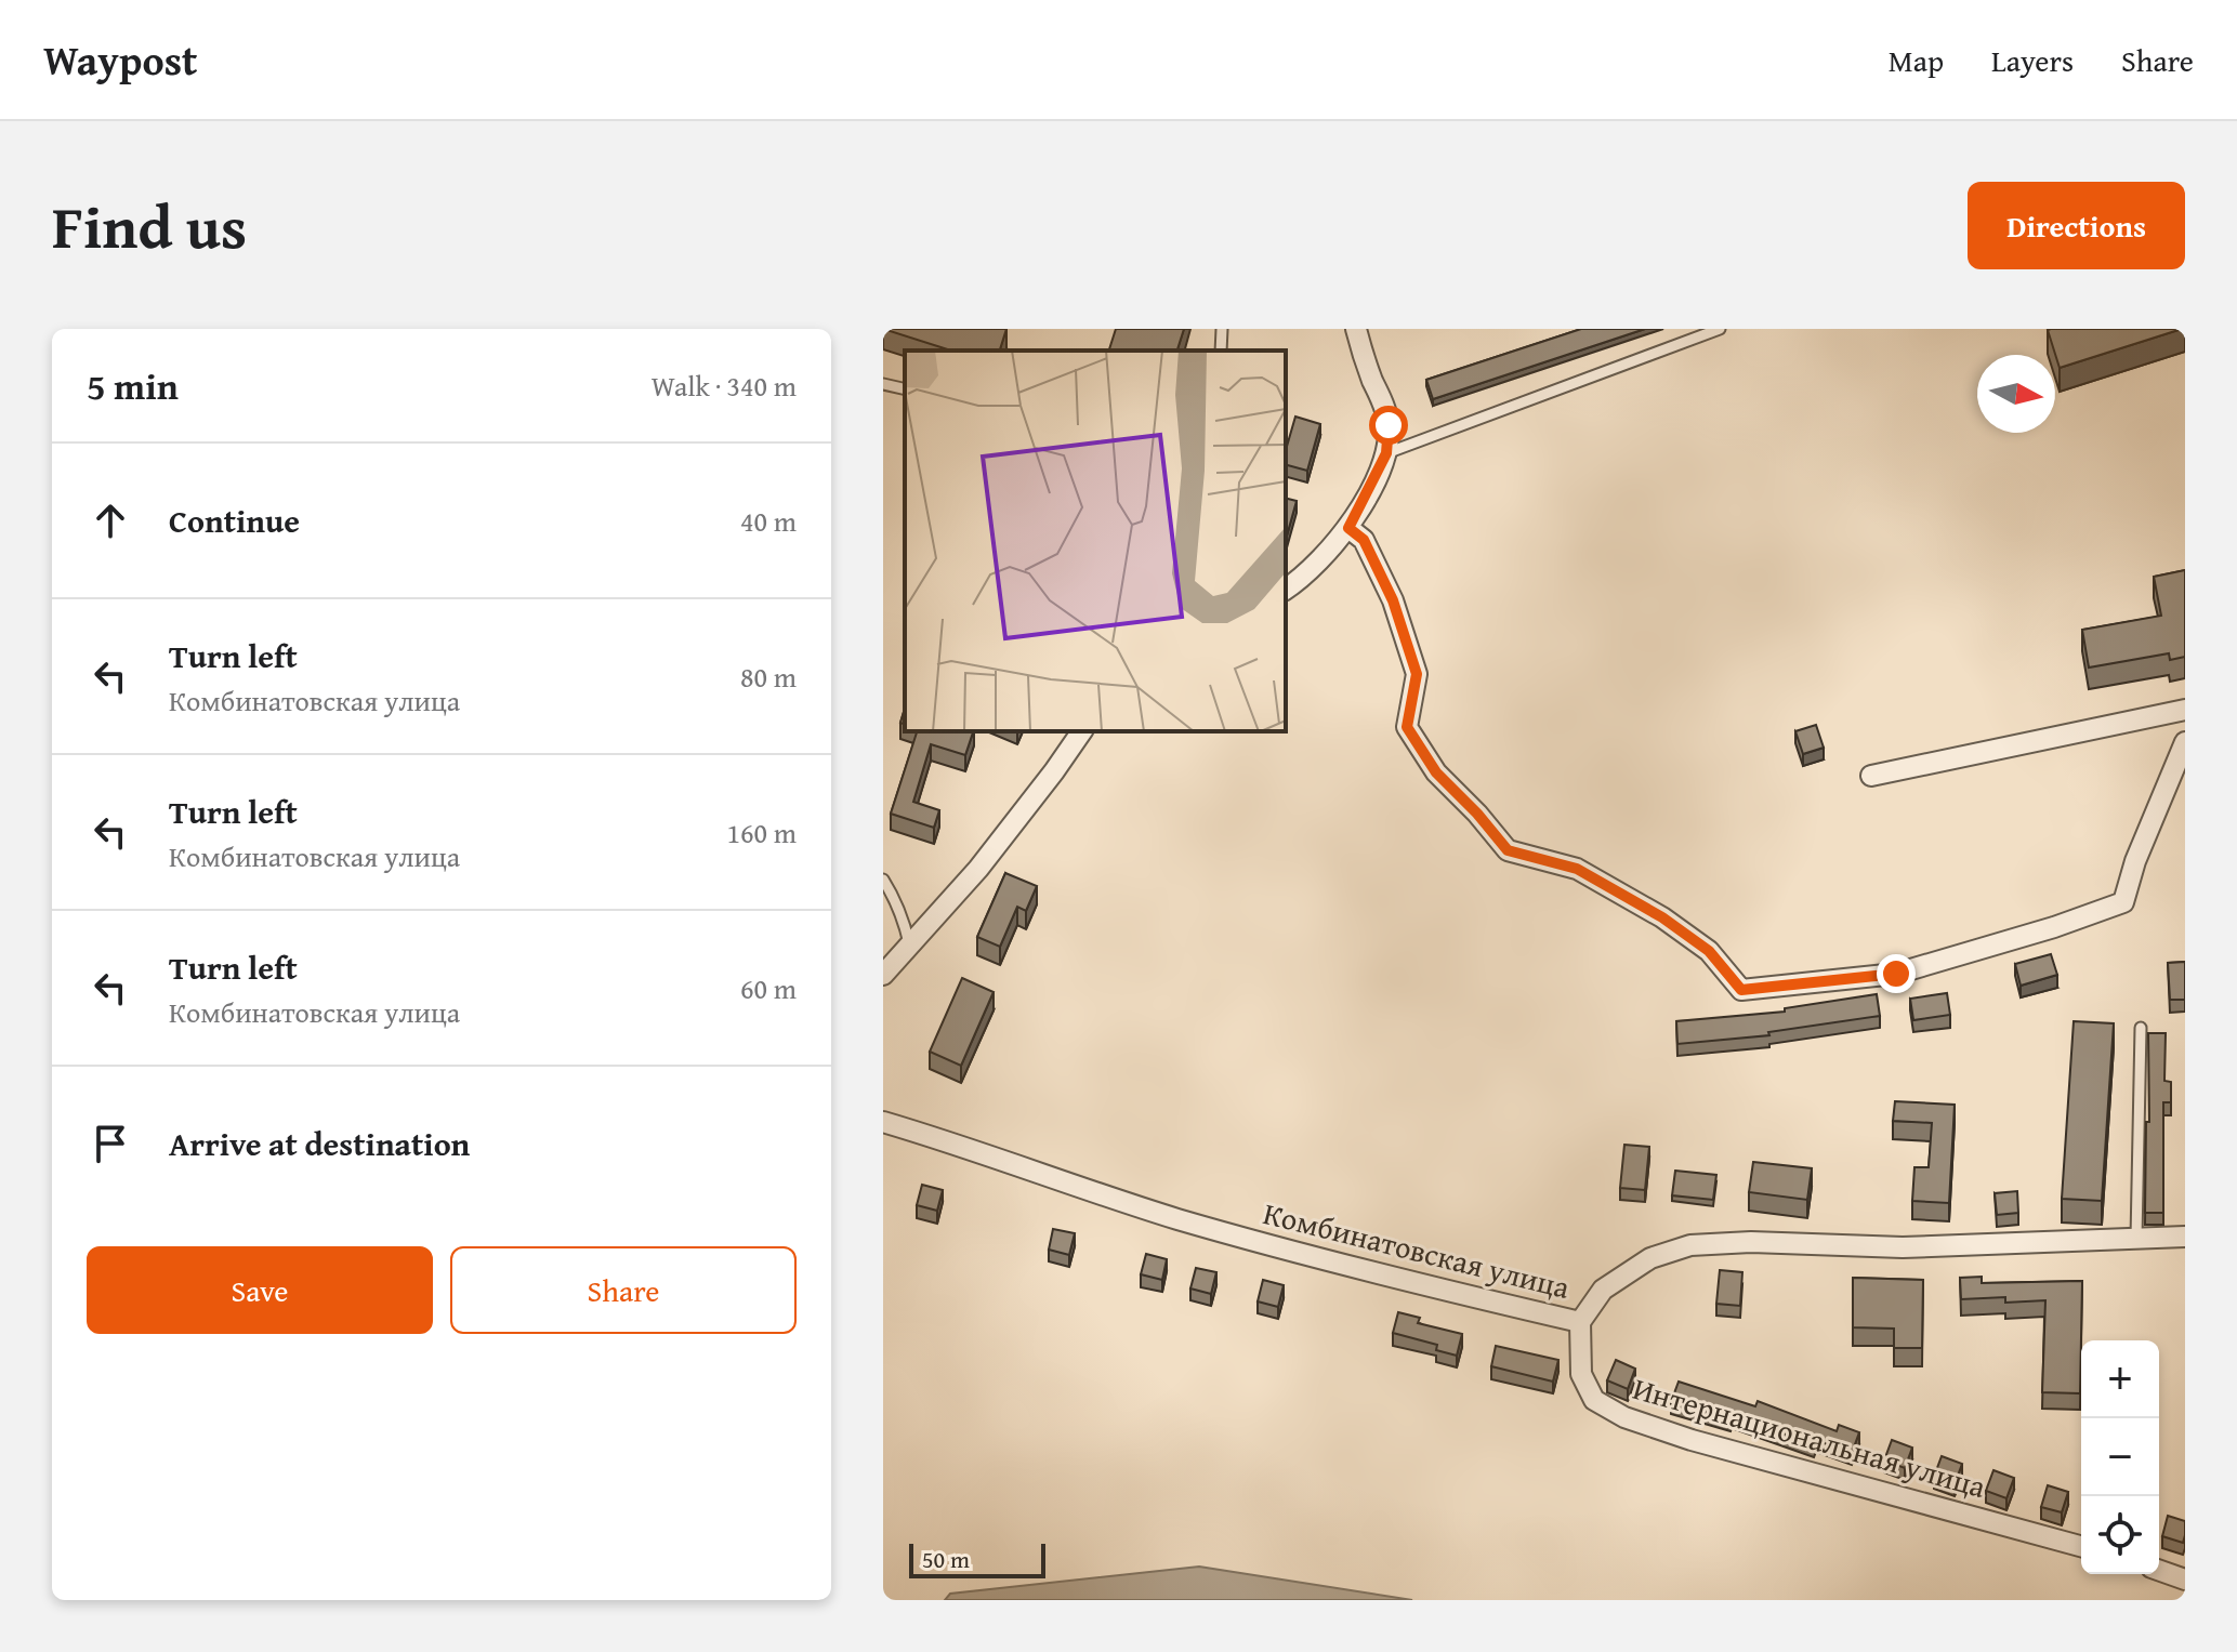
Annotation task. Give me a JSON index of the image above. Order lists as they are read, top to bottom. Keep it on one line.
{"streets":{"street":["Комбинатовская улица","Интернациональная улица"]},"crossings":[["Комбинатовская улица","Интернациональная улица"]],"scale_bar":"50 m","north":"right","page":{"header":"Waypost","nav":["Map","Layers","Share"],"title":"Find us","buttons":["Directions",["Save","Share"]],"heading":["5 min","Walk · 340 m"],"list":[["Continue","40 m"],["Turn left","Комбинатовская улица","80 m"],["Turn left","Комбинатовская улица","160 m"],["Turn left","Комбинатовская улица","60 m"],"Arrive at destination"],"map_buttons":["+","−"],"scale":"50 m"}}
